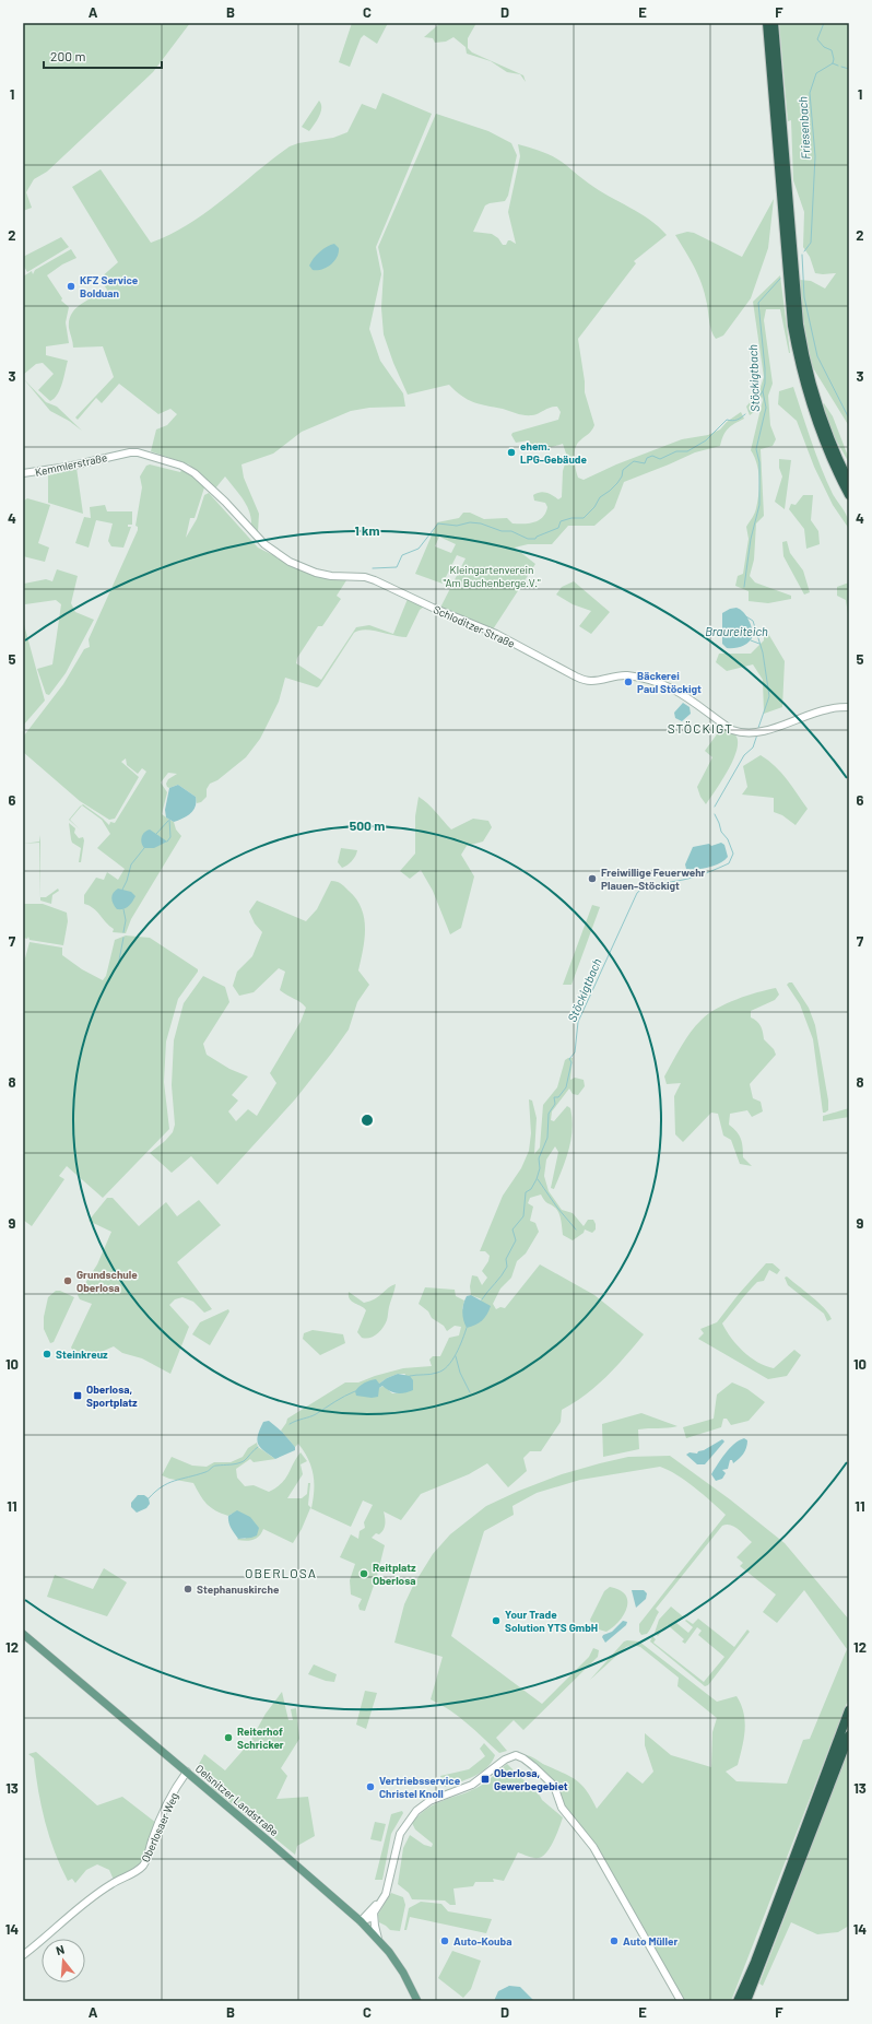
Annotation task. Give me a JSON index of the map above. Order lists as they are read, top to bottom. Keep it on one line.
{"streets":{"main road":["Oelsnitzer Landstraße"],"street":["Kemmlerstraße","Schloditzer Straße","Oberlosaer Weg"]},"crossings":[["Kemmlerstraße","Schloditzer Straße"],["Oelsnitzer Landstraße","Oberlosaer Weg"]],"districts":["STÖCKIGT","OBERLOSA"],"water":["Friesenbach","Stöckigtbach","Braureiteich"],"parks":["Kleingartenverein \"Am Buchenberge.V.\""],"places":{"other":["KFZ Service Bolduan","ehem. LPG-Gebäude","Bäckerei Paul Stöckigt","Freiwillige Feuerwehr Plauen-Stöckigt","Grundschule Oberlosa","Steinkreuz","Reitplatz Oberlosa","Stephanuskirche","Your Trade Solution YTS GmbH","Reiterhof Schricker","Vertriebsservice Christel Knoll","Auto-Kouba","Auto Müller"],"transit":["Oberlosa, Sportplatz","Oberlosa, Gewerbegebiet"]},"scale_bar":"200 m","north":"top","grid":{"columns":["A","B","C","D","E","F"],"rows":["1","2","3","4","5","6","7","8","9","10","11","12","13","14"]},"rings":["1 km","500 m"]}
